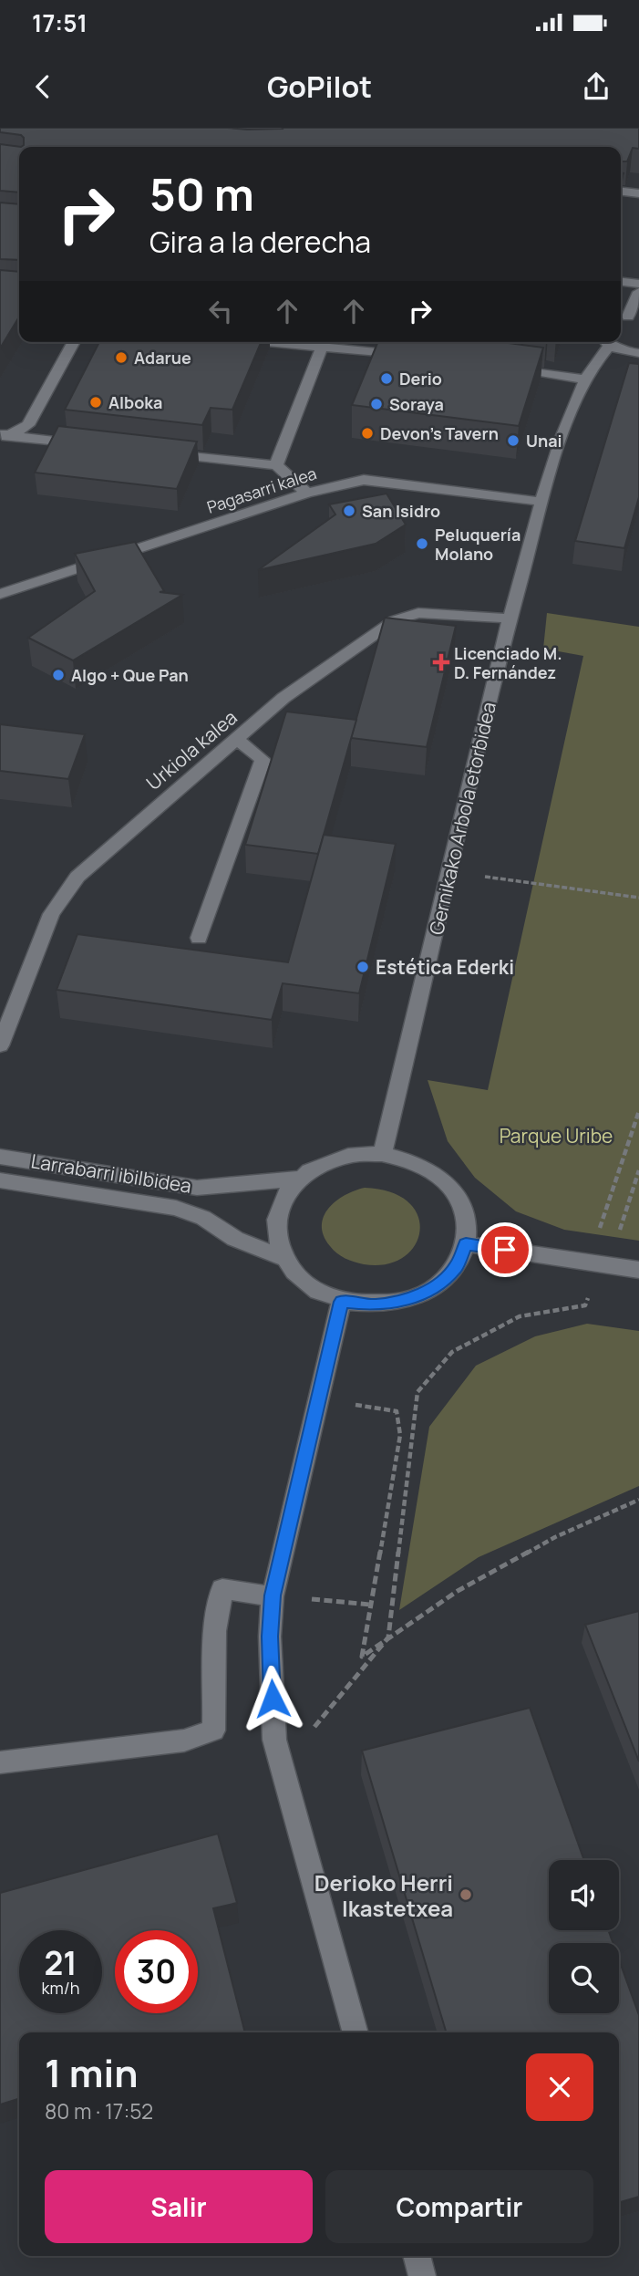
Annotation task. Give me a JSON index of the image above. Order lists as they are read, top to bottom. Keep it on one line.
{"streets":{"street":["Pagasarri kalea","Urkiola kalea","Gernikako Arbola etorbidea","Larrabarri ibilbidea"]},"crossings":[["Pagasarri kalea","Gernikako Arbola etorbidea"],["Urkiola kalea","Gernikako Arbola etorbidea"],["Gernikako Arbola etorbidea","Larrabarri ibilbidea"]],"parks":["Parque Uribe"],"places":{"other":["Adarue","Derio","Alboka","Soraya","Devon's Tavern","Unai","San Isidro","Peluquería Molano","Algo + Que Pan","Estética Ederki","Derioko Herri Ikastetxea"],"health":["Licenciado M. D. Fernández"]},"page":{"status":"17:51","header":"GoPilot","turn":["50 m","Gira a la derecha"],"speed":"21 km/h","limit":"30","heading":["1 min","80 m · 17:52"],"buttons":["Salir","Compartir"]}}
